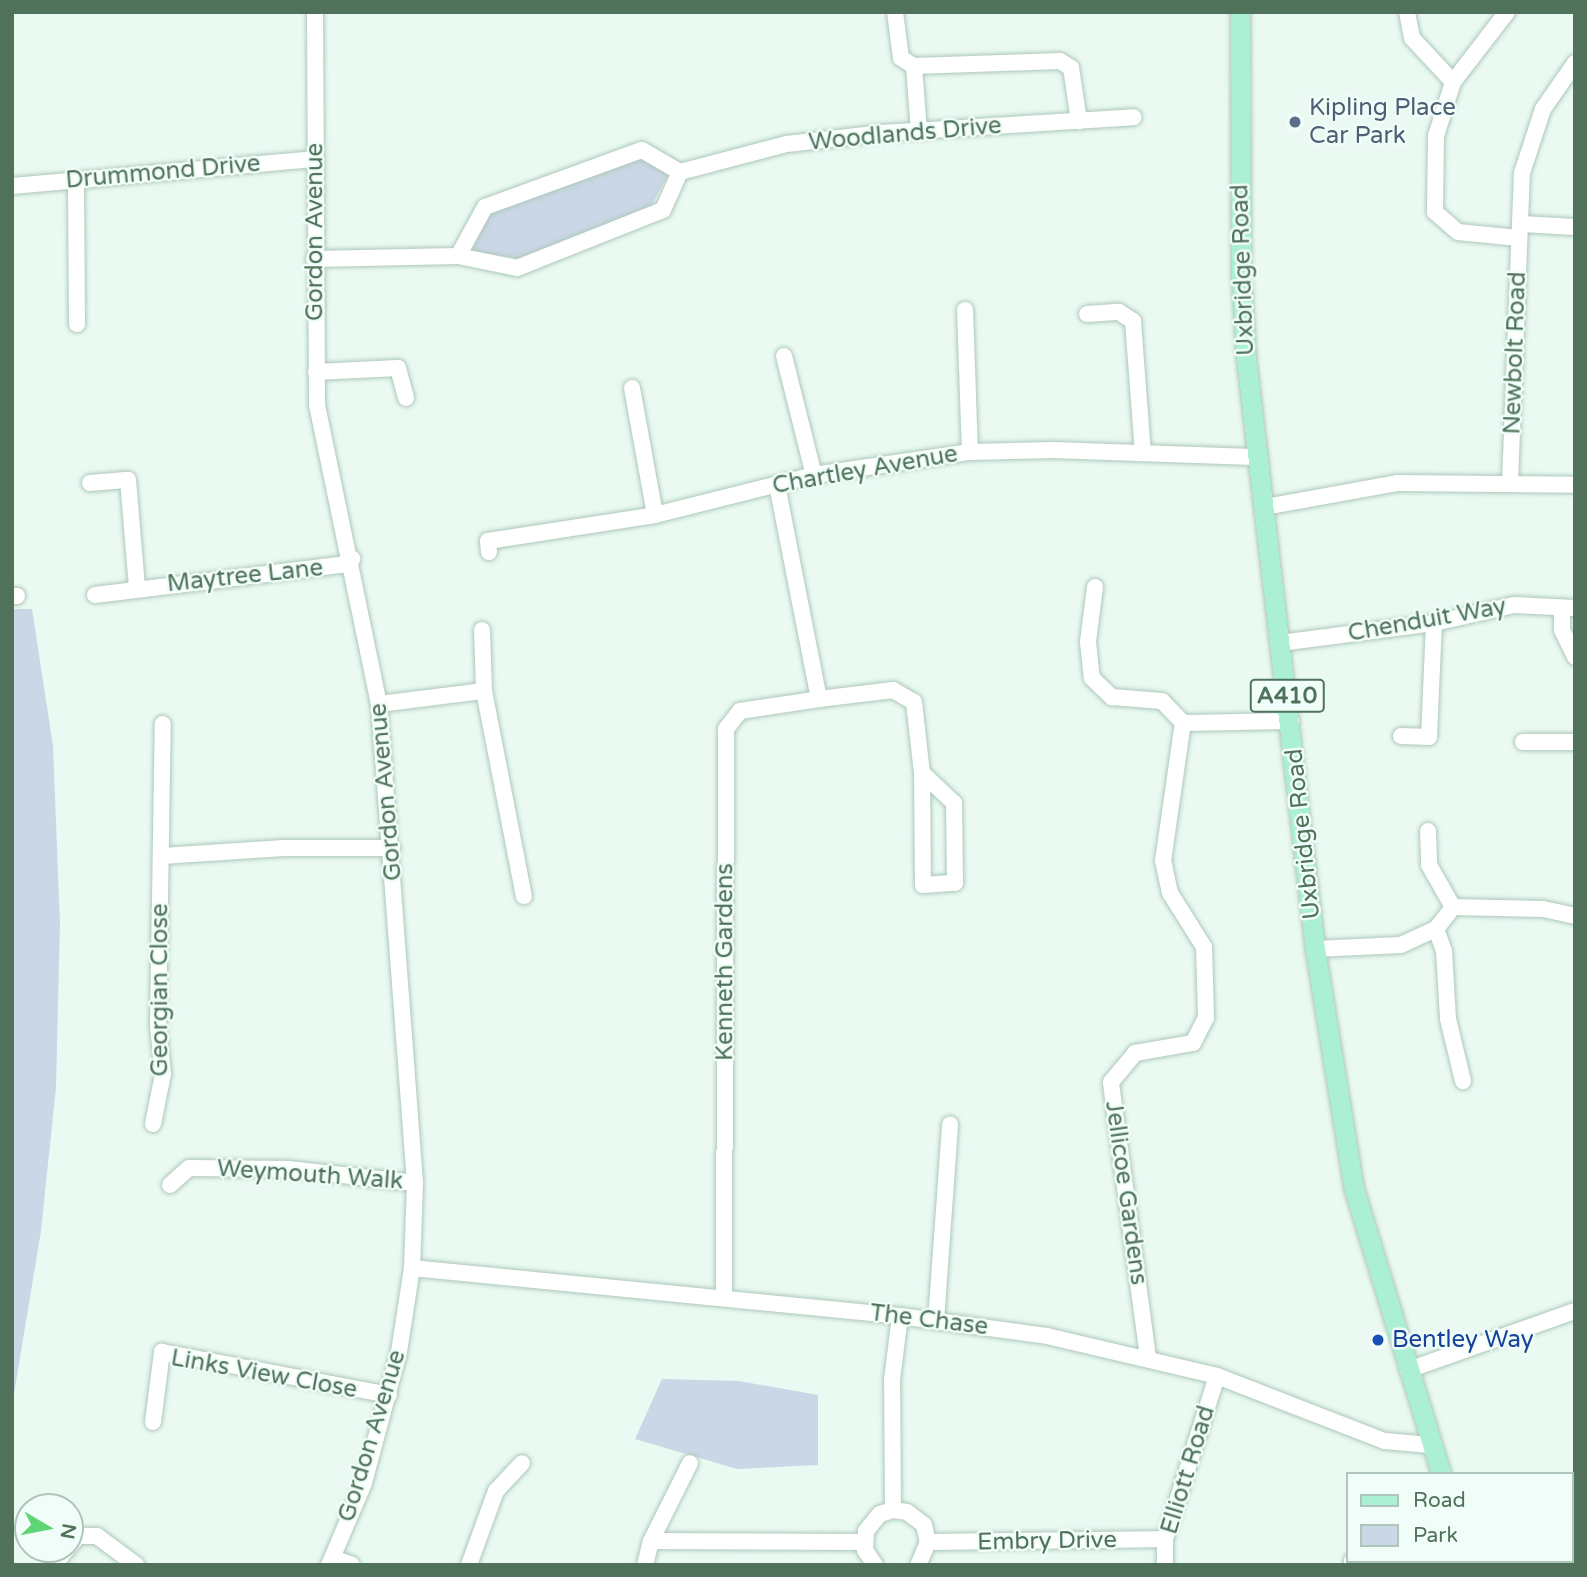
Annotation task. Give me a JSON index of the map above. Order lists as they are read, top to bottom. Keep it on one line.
{"streets":{"main road":["Uxbridge Road","A410"],"street":["Woodlands Drive","Drummond Drive","Gordon Avenue","Newbolt Road","Chartley Avenue","Maytree Lane","Chenduit Way","Kenneth Gardens","Georgian Close","Weymouth Walk","Jellicoe Gardens","The Chase","Links View Close","Elliott Road","Embry Drive"]},"crossings":[["Drummond Drive","Gordon Avenue"],["Gordon Avenue","Maytree Lane"],["Gordon Avenue","Weymouth Walk"],["Gordon Avenue","The Chase"],["Gordon Avenue","Links View Close"],["Uxbridge Road","Chartley Avenue"],["Uxbridge Road","Chenduit Way"],["Uxbridge Road","The Chase"],["Kenneth Gardens","The Chase"],["Jellicoe Gardens","The Chase"],["The Chase","Elliott Road"],["Elliott Road","Embry Drive"]],"places":["Kipling Place Car Park","Bentley Way"],"legend":["Road","Park"],"north":"right"}
